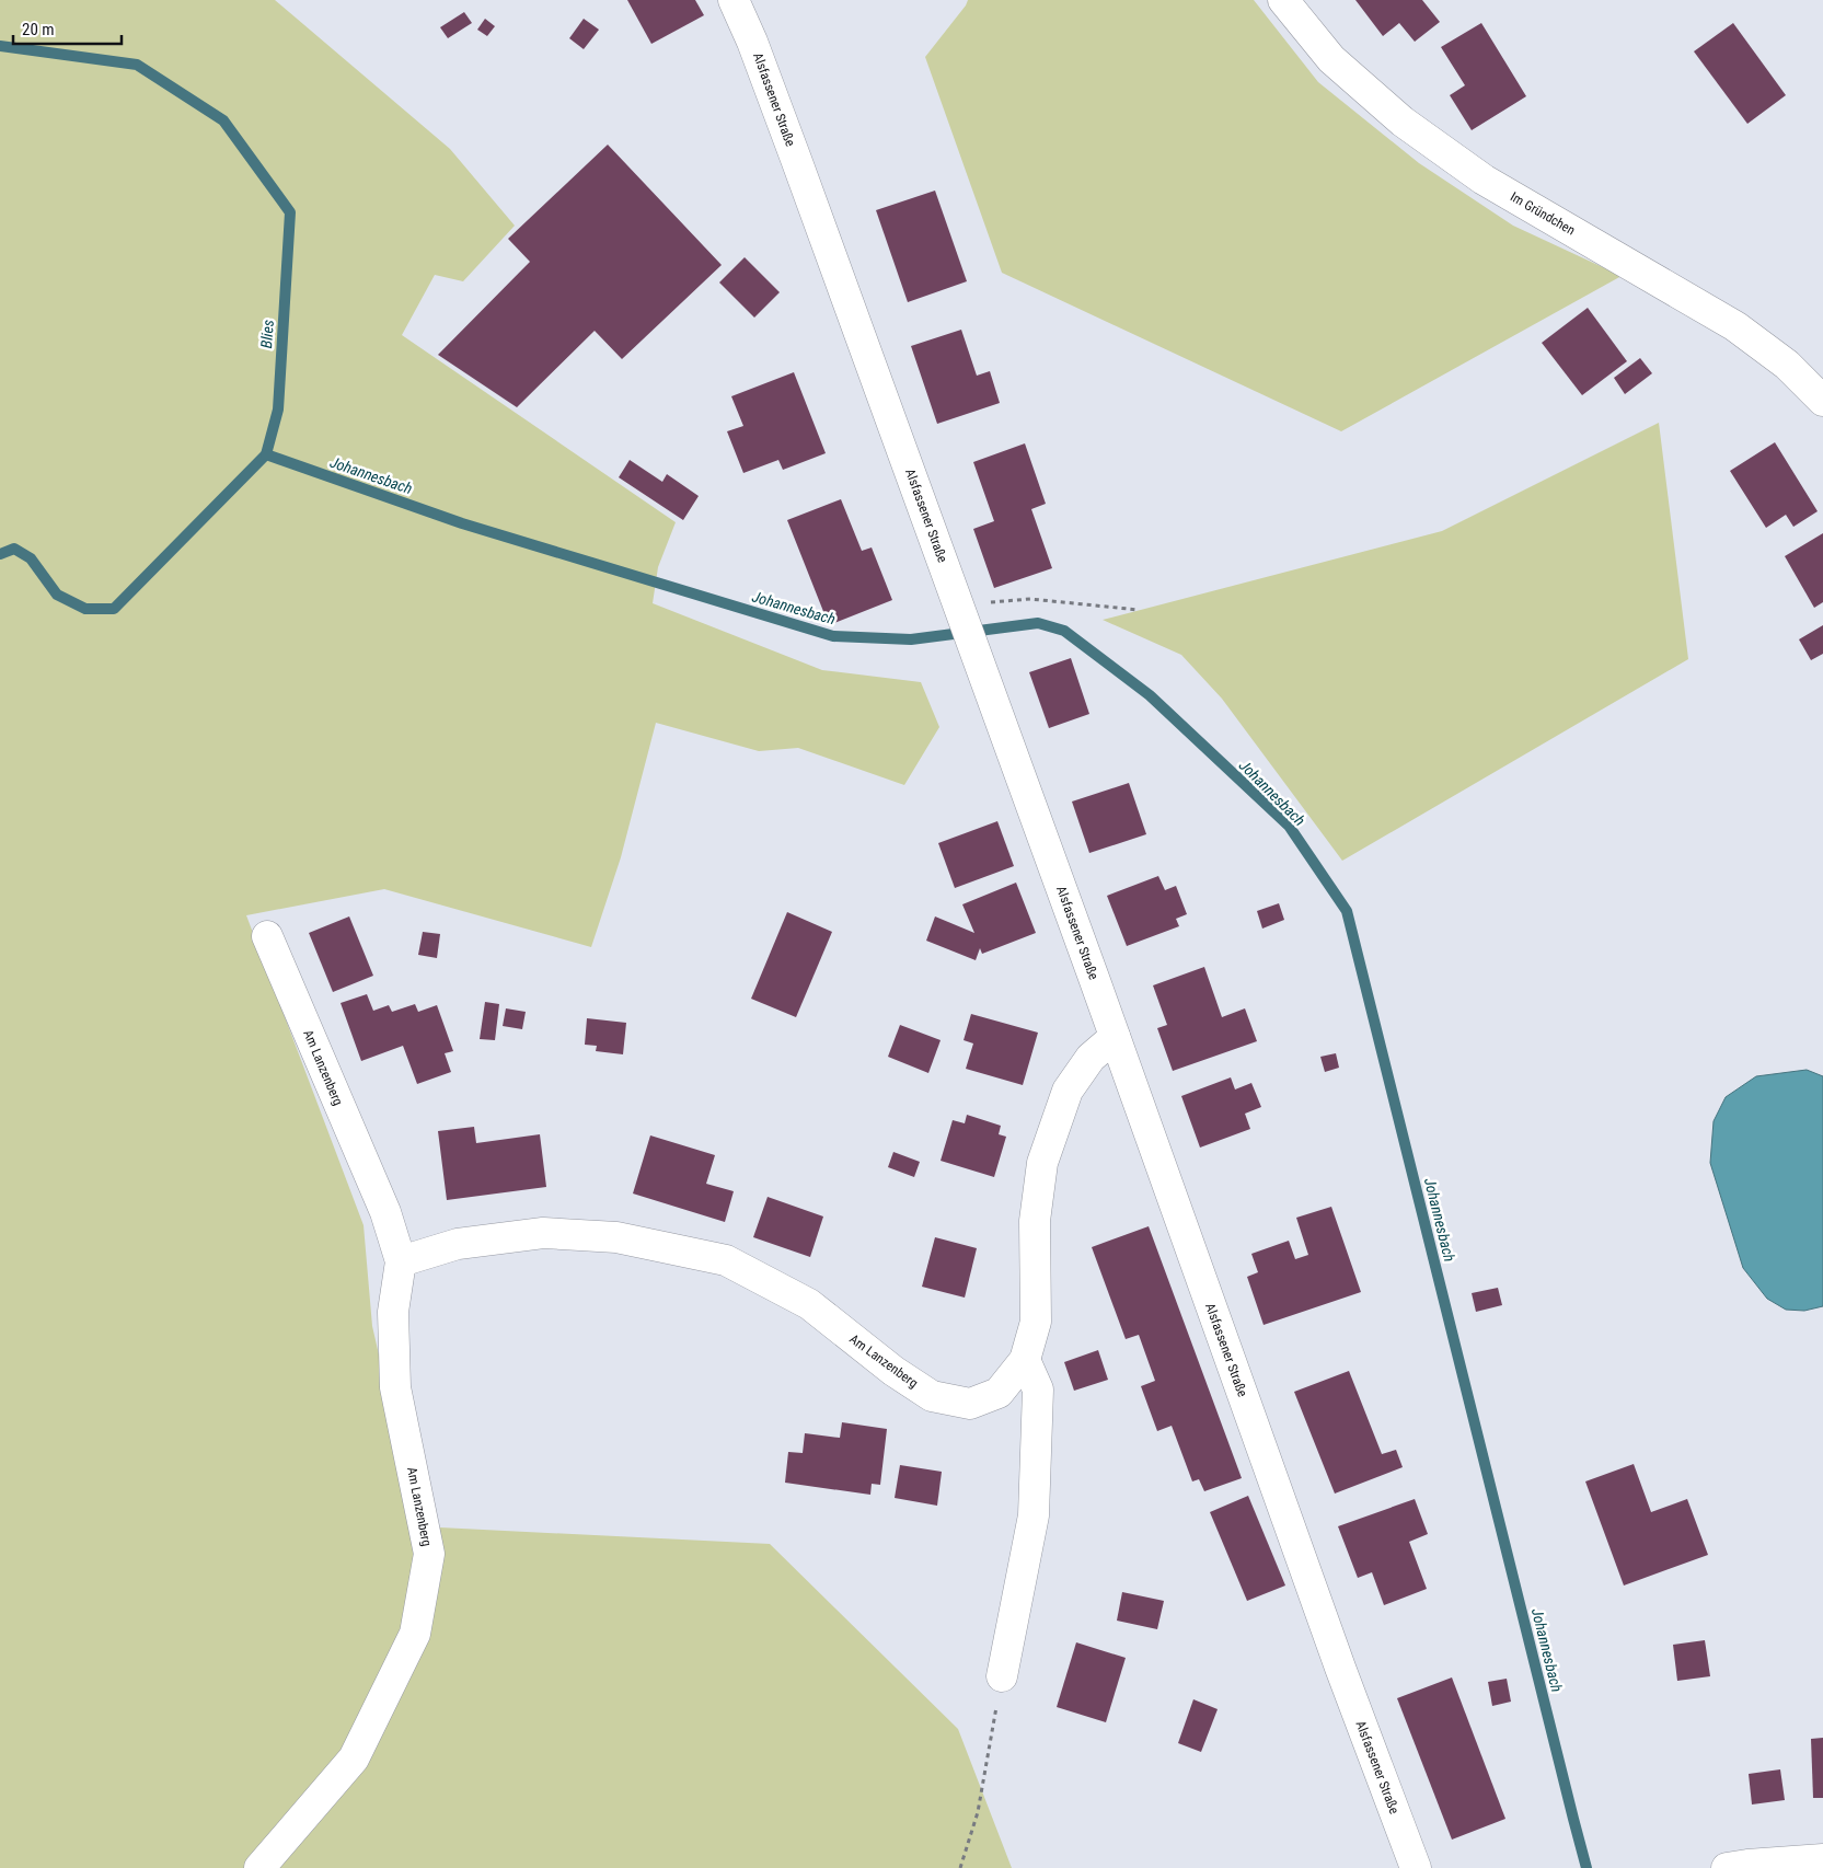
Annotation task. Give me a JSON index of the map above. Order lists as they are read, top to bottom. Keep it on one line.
{"streets":{"main road":["Alsfassener Straße","Im Gründchen","Am Lanzenberg"]},"crossings":[["Alsfassener Straße","Am Lanzenberg"]],"water":["Blies","Johannesbach"],"scale_bar":"20 m"}
